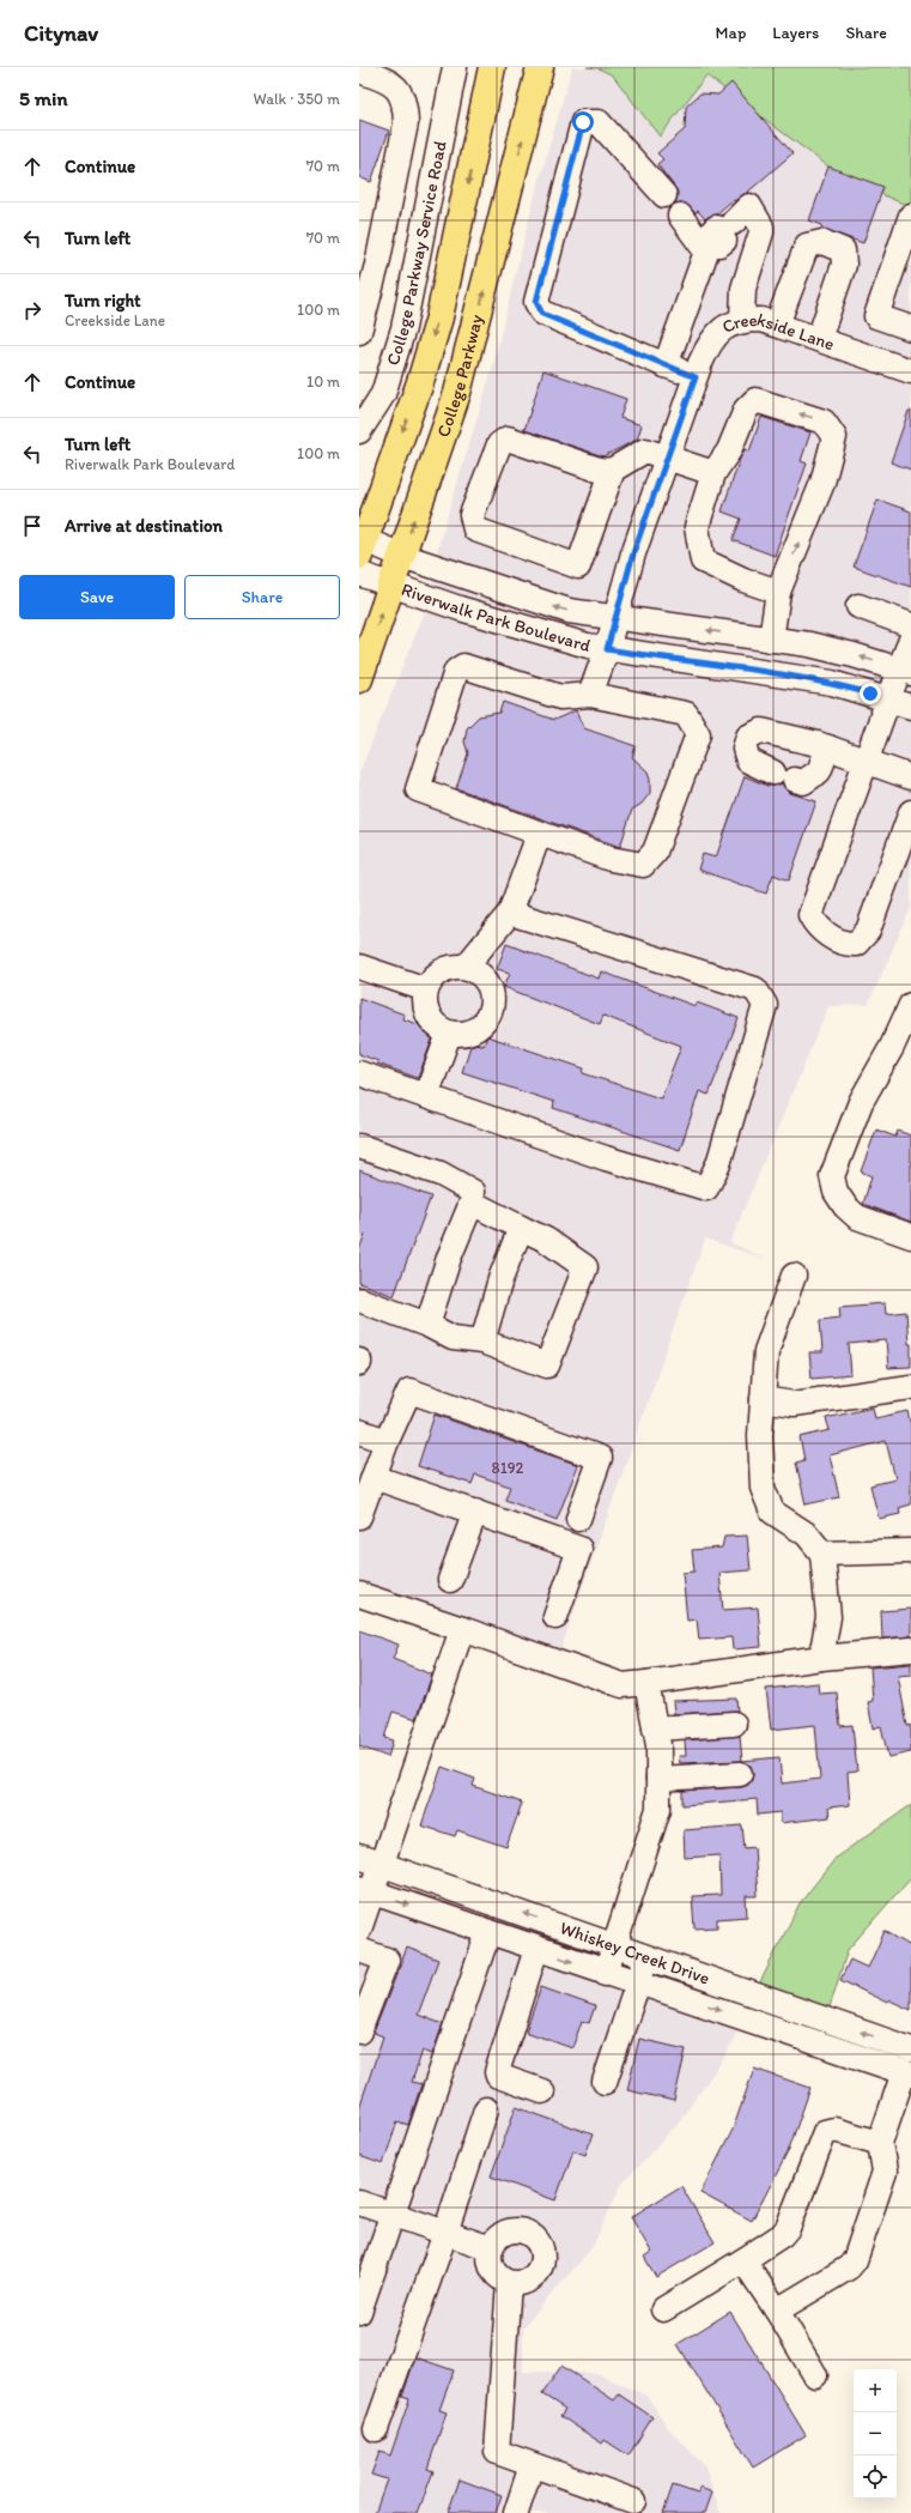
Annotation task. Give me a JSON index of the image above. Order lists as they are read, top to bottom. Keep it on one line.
{"streets":{"main road":["College Parkway"],"street":["College Parkway Service Road","Creekside Lane","Riverwalk Park Boulevard","Whiskey Creek Drive"]},"crossings":[["Creekside Lane","Riverwalk Park Boulevard"],["College Parkway","Riverwalk Park Boulevard"]],"house_numbers":["8192"],"page":{"header":"Citynav","nav":["Map","Layers","Share"],"heading":["5 min","Walk · 350 m"],"list":[["Continue","70 m"],["Turn left","70 m"],["Turn right","Creekside Lane","100 m"],["Continue","10 m"],["Turn left","Riverwalk Park Boulevard","100 m"],"Arrive at destination"],"buttons":["Save","Share"],"map_buttons":["+","−"]}}
